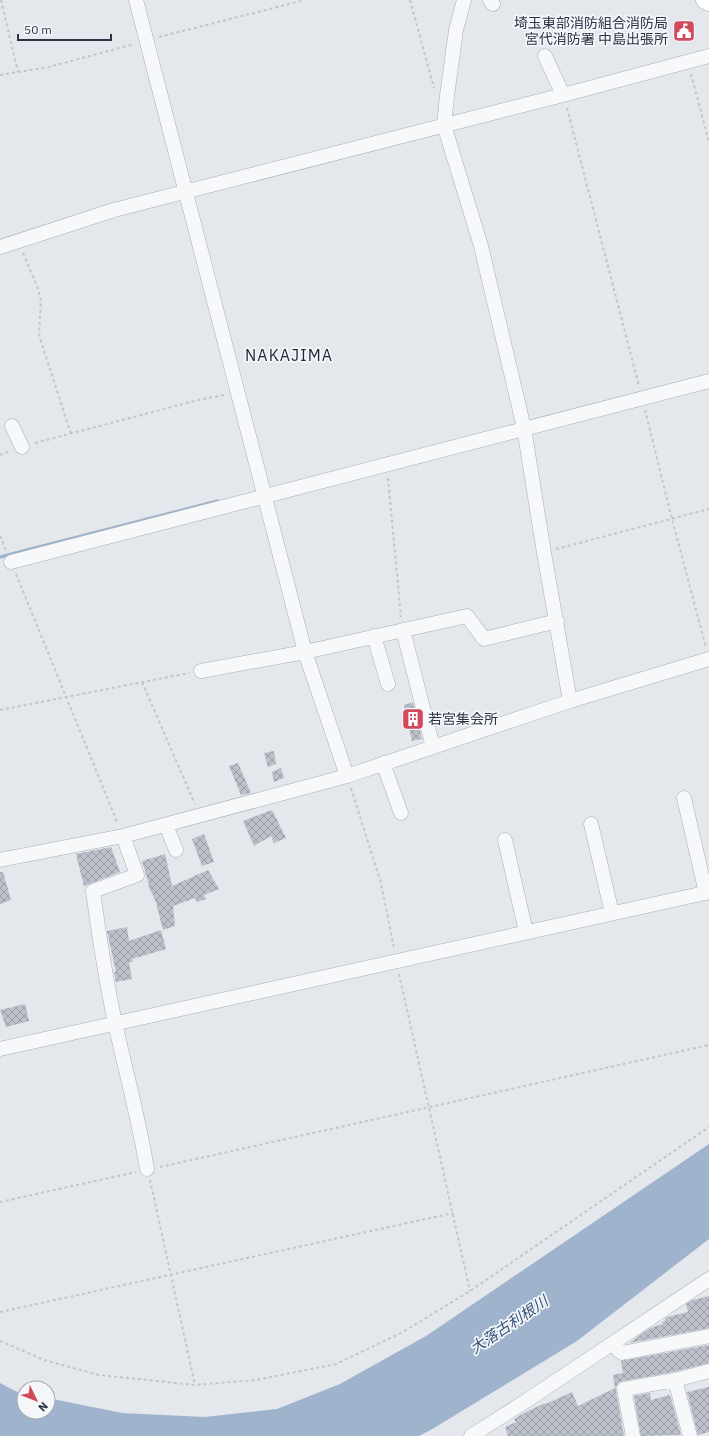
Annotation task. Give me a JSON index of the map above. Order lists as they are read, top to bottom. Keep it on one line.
{"districts":["NAKAJIMA"],"water":["大落古利根川"],"places":{"public building":["埼玉東部消防組合消防局 宮代消防署 中島出張所"],"building":["若宮集会所"]},"scale_bar":"50 m","north":"bottom right"}
